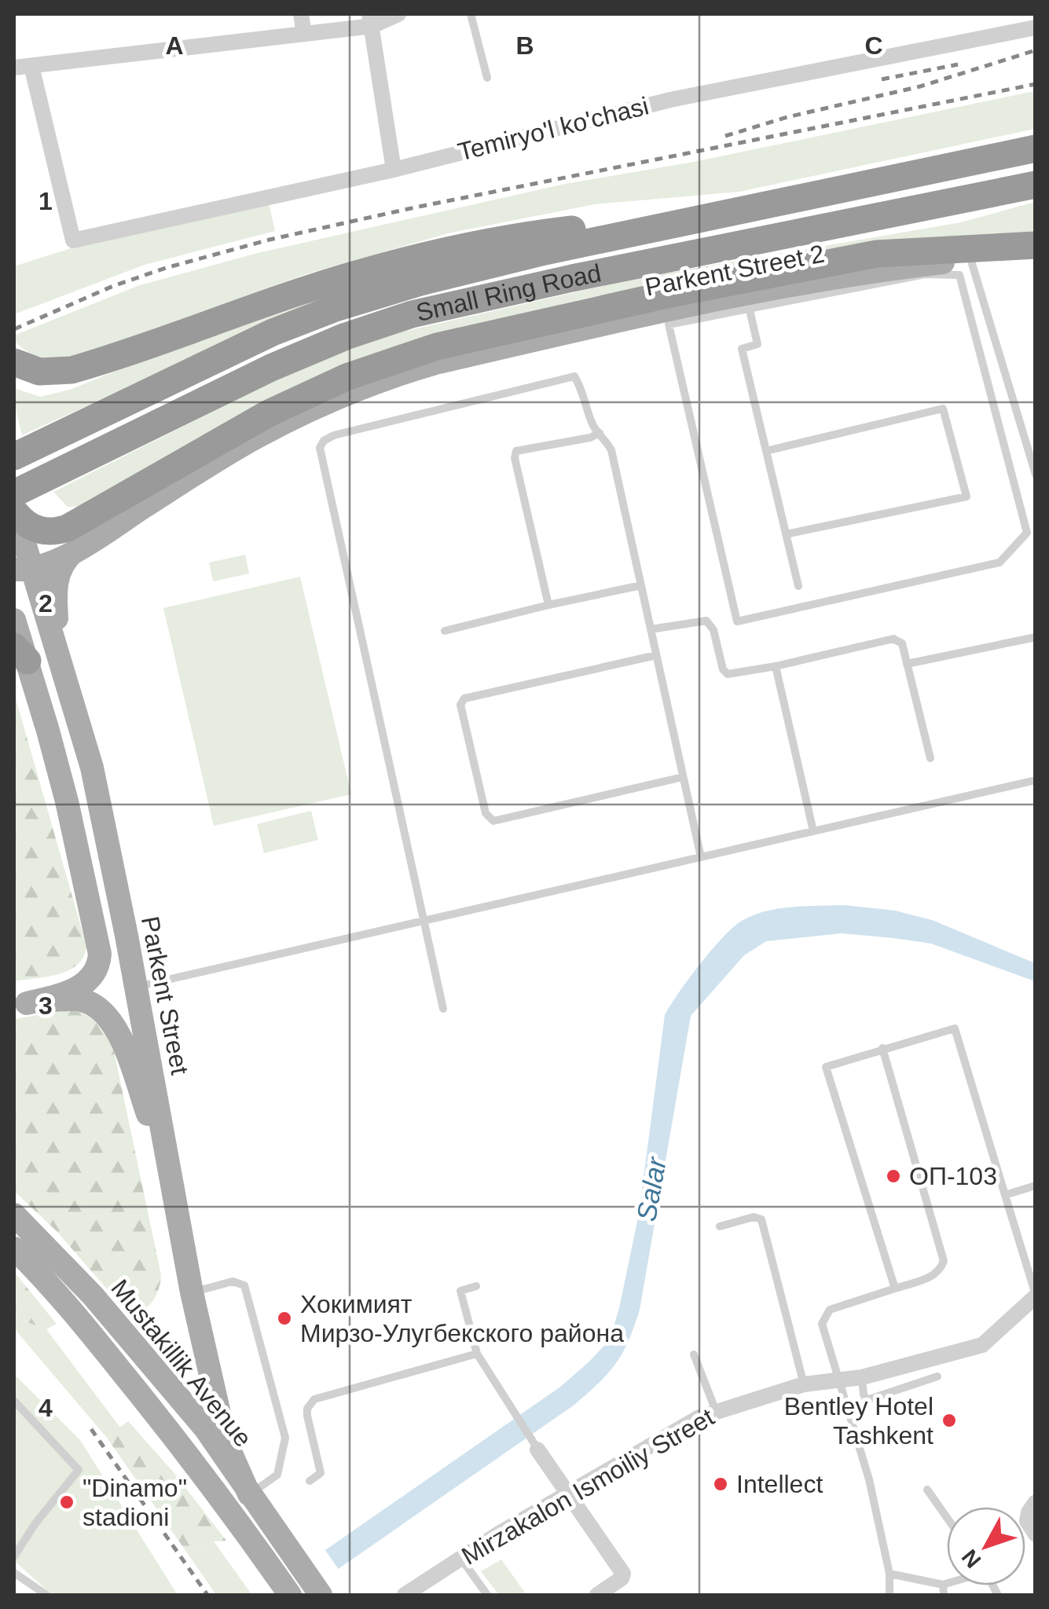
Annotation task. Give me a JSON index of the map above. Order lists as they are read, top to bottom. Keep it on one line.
{"streets":{"highway":["Small Ring Road"],"main road":["Parkent Street 2","Parkent Street","Mustakillik Avenue"],"street":["Temiryo'l ko'chasi","Mirzakalon Ismoiliy Street"]},"crossings":[["Parkent Street 2","Parkent Street"],["Small Ring Road","Parkent Street"],["Parkent Street","Mustakillik Avenue"]],"water":["Salar"],"places":["ОП-103","Хокимият Мирзо-Улугбекского района","Bentley Hotel Tashkent","Intellect","\"Dinamo\" stadioni"],"north":"bottom left","grid":{"columns":["A","B","C"],"rows":["1","2","3","4"]}}
